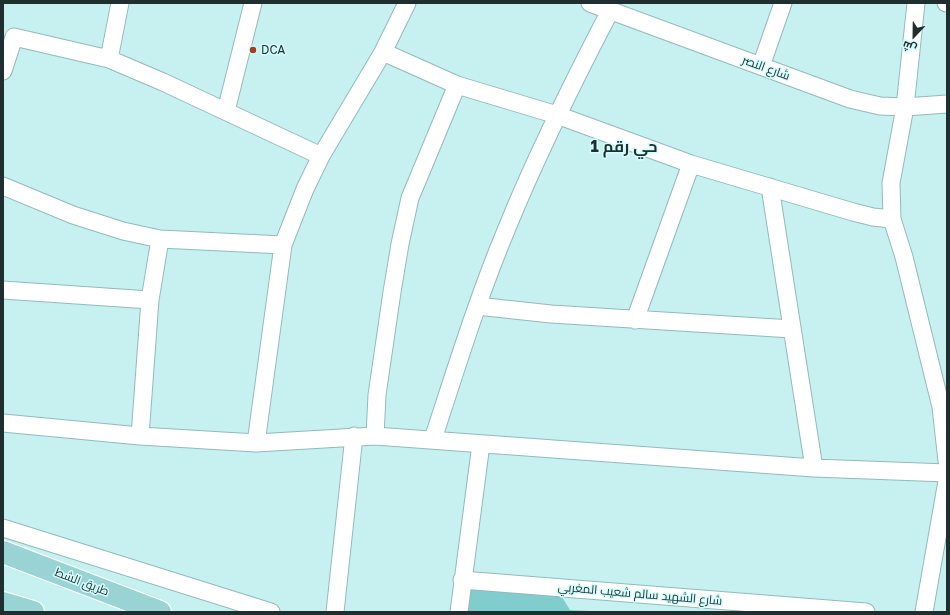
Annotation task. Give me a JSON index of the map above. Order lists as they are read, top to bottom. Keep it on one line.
{"streets":{"main road":["طريق الشط"],"street":["شارع النصر","شارع الشهيد سالم شعيب المغربي"]},"districts":["حي رقم 1"],"places":["DCA"],"north":"bottom"}
